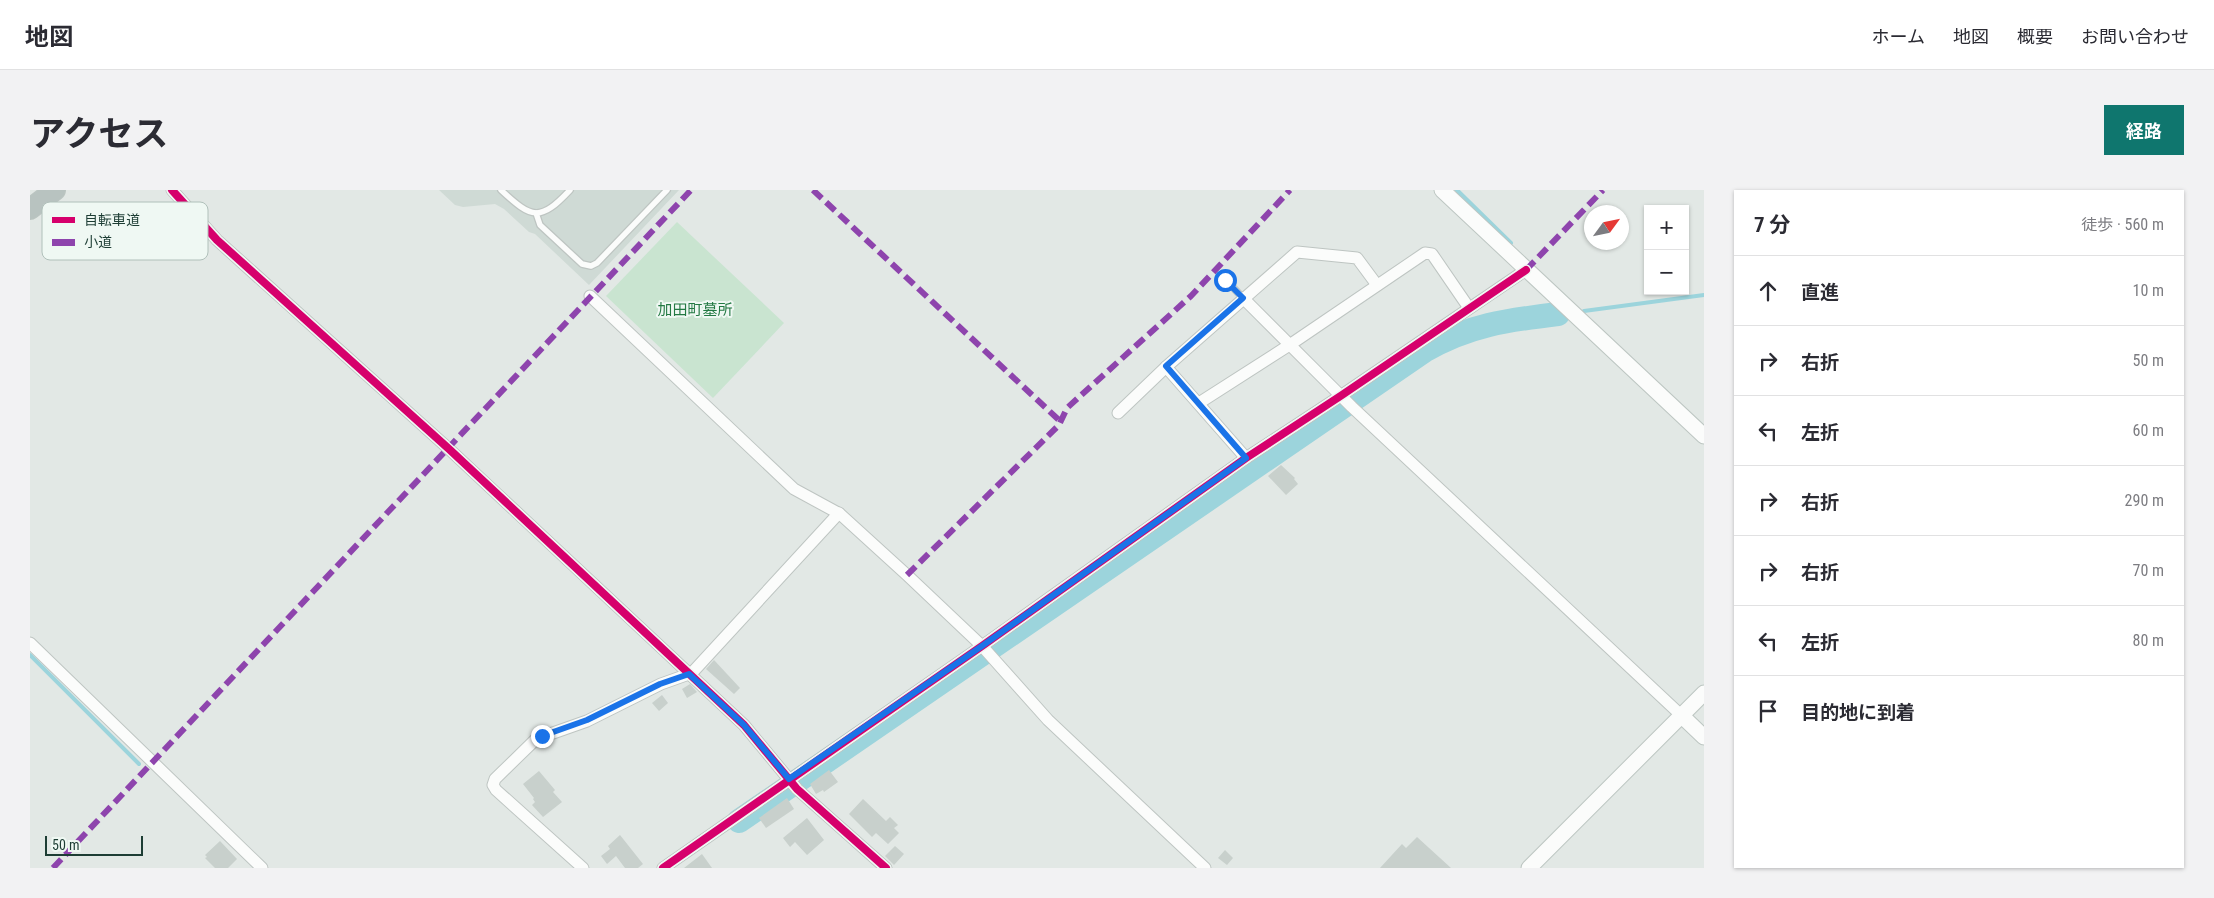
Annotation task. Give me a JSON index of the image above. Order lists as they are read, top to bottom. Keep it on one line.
{"parks":["加田町墓所"],"legend":["自転車道","小道"],"scale_bar":"50 m","north":"top right","page":{"header":"地図","nav":["ホーム","地図","概要","お問い合わせ"],"title":"アクセス","buttons":"経路","heading":["7 分","徒歩 · 560 m"],"map_buttons":["+","−"],"list":[["直進","10 m"],["右折","50 m"],["左折","60 m"],["右折","290 m"],["右折","70 m"],["左折","80 m"],"目的地に到着"],"scale":"50 m"}}
